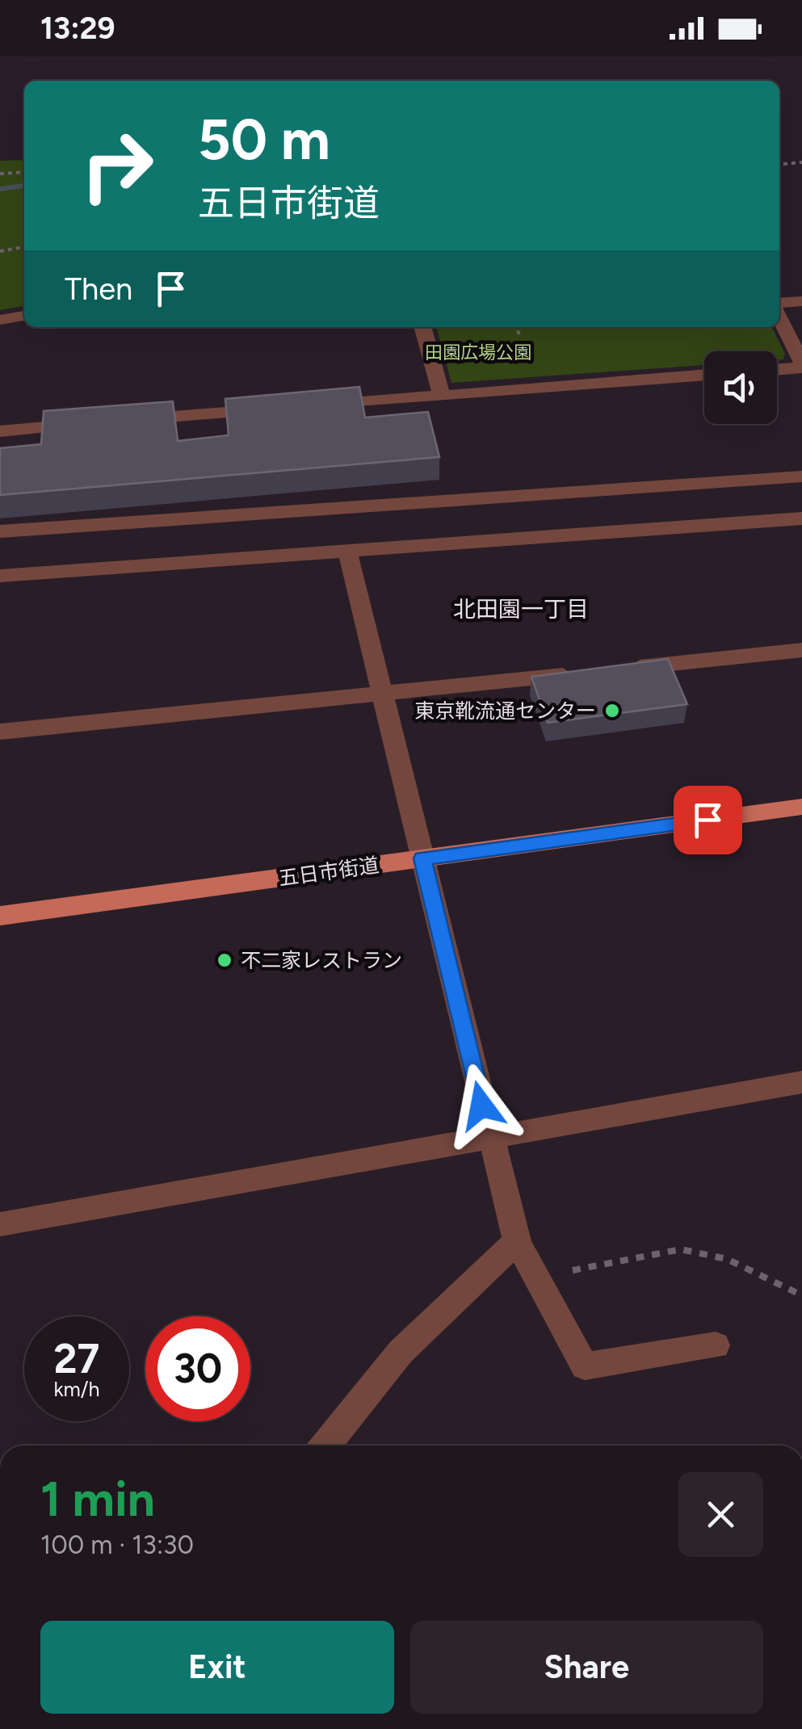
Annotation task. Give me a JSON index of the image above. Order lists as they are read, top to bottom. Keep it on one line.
{"streets":{"main road":["五日市街道"]},"districts":["北田園一丁目"],"parks":["田園広場公園"],"places":["東京靴流通センター","不二家レストラン"],"page":{"status":"13:29","turn":["50 m","五日市街道"],"then":"Then","speed":"27 km/h","limit":"30","heading":["1 min","100 m · 13:30"],"buttons":["Exit","Share"]}}
